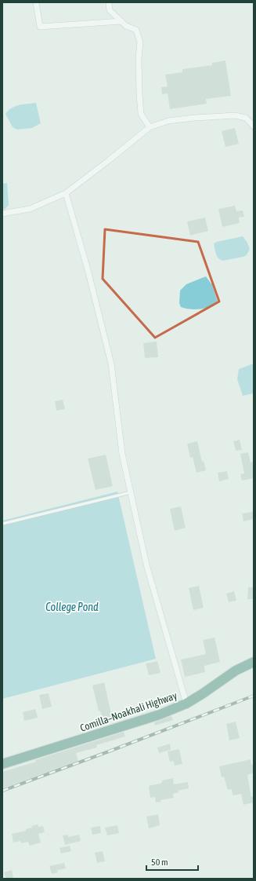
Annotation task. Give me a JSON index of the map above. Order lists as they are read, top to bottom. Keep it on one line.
{"streets":{"highway":["Comilla–Noakhali Highway"]},"water":["College Pond"],"scale_bar":"50 m"}
